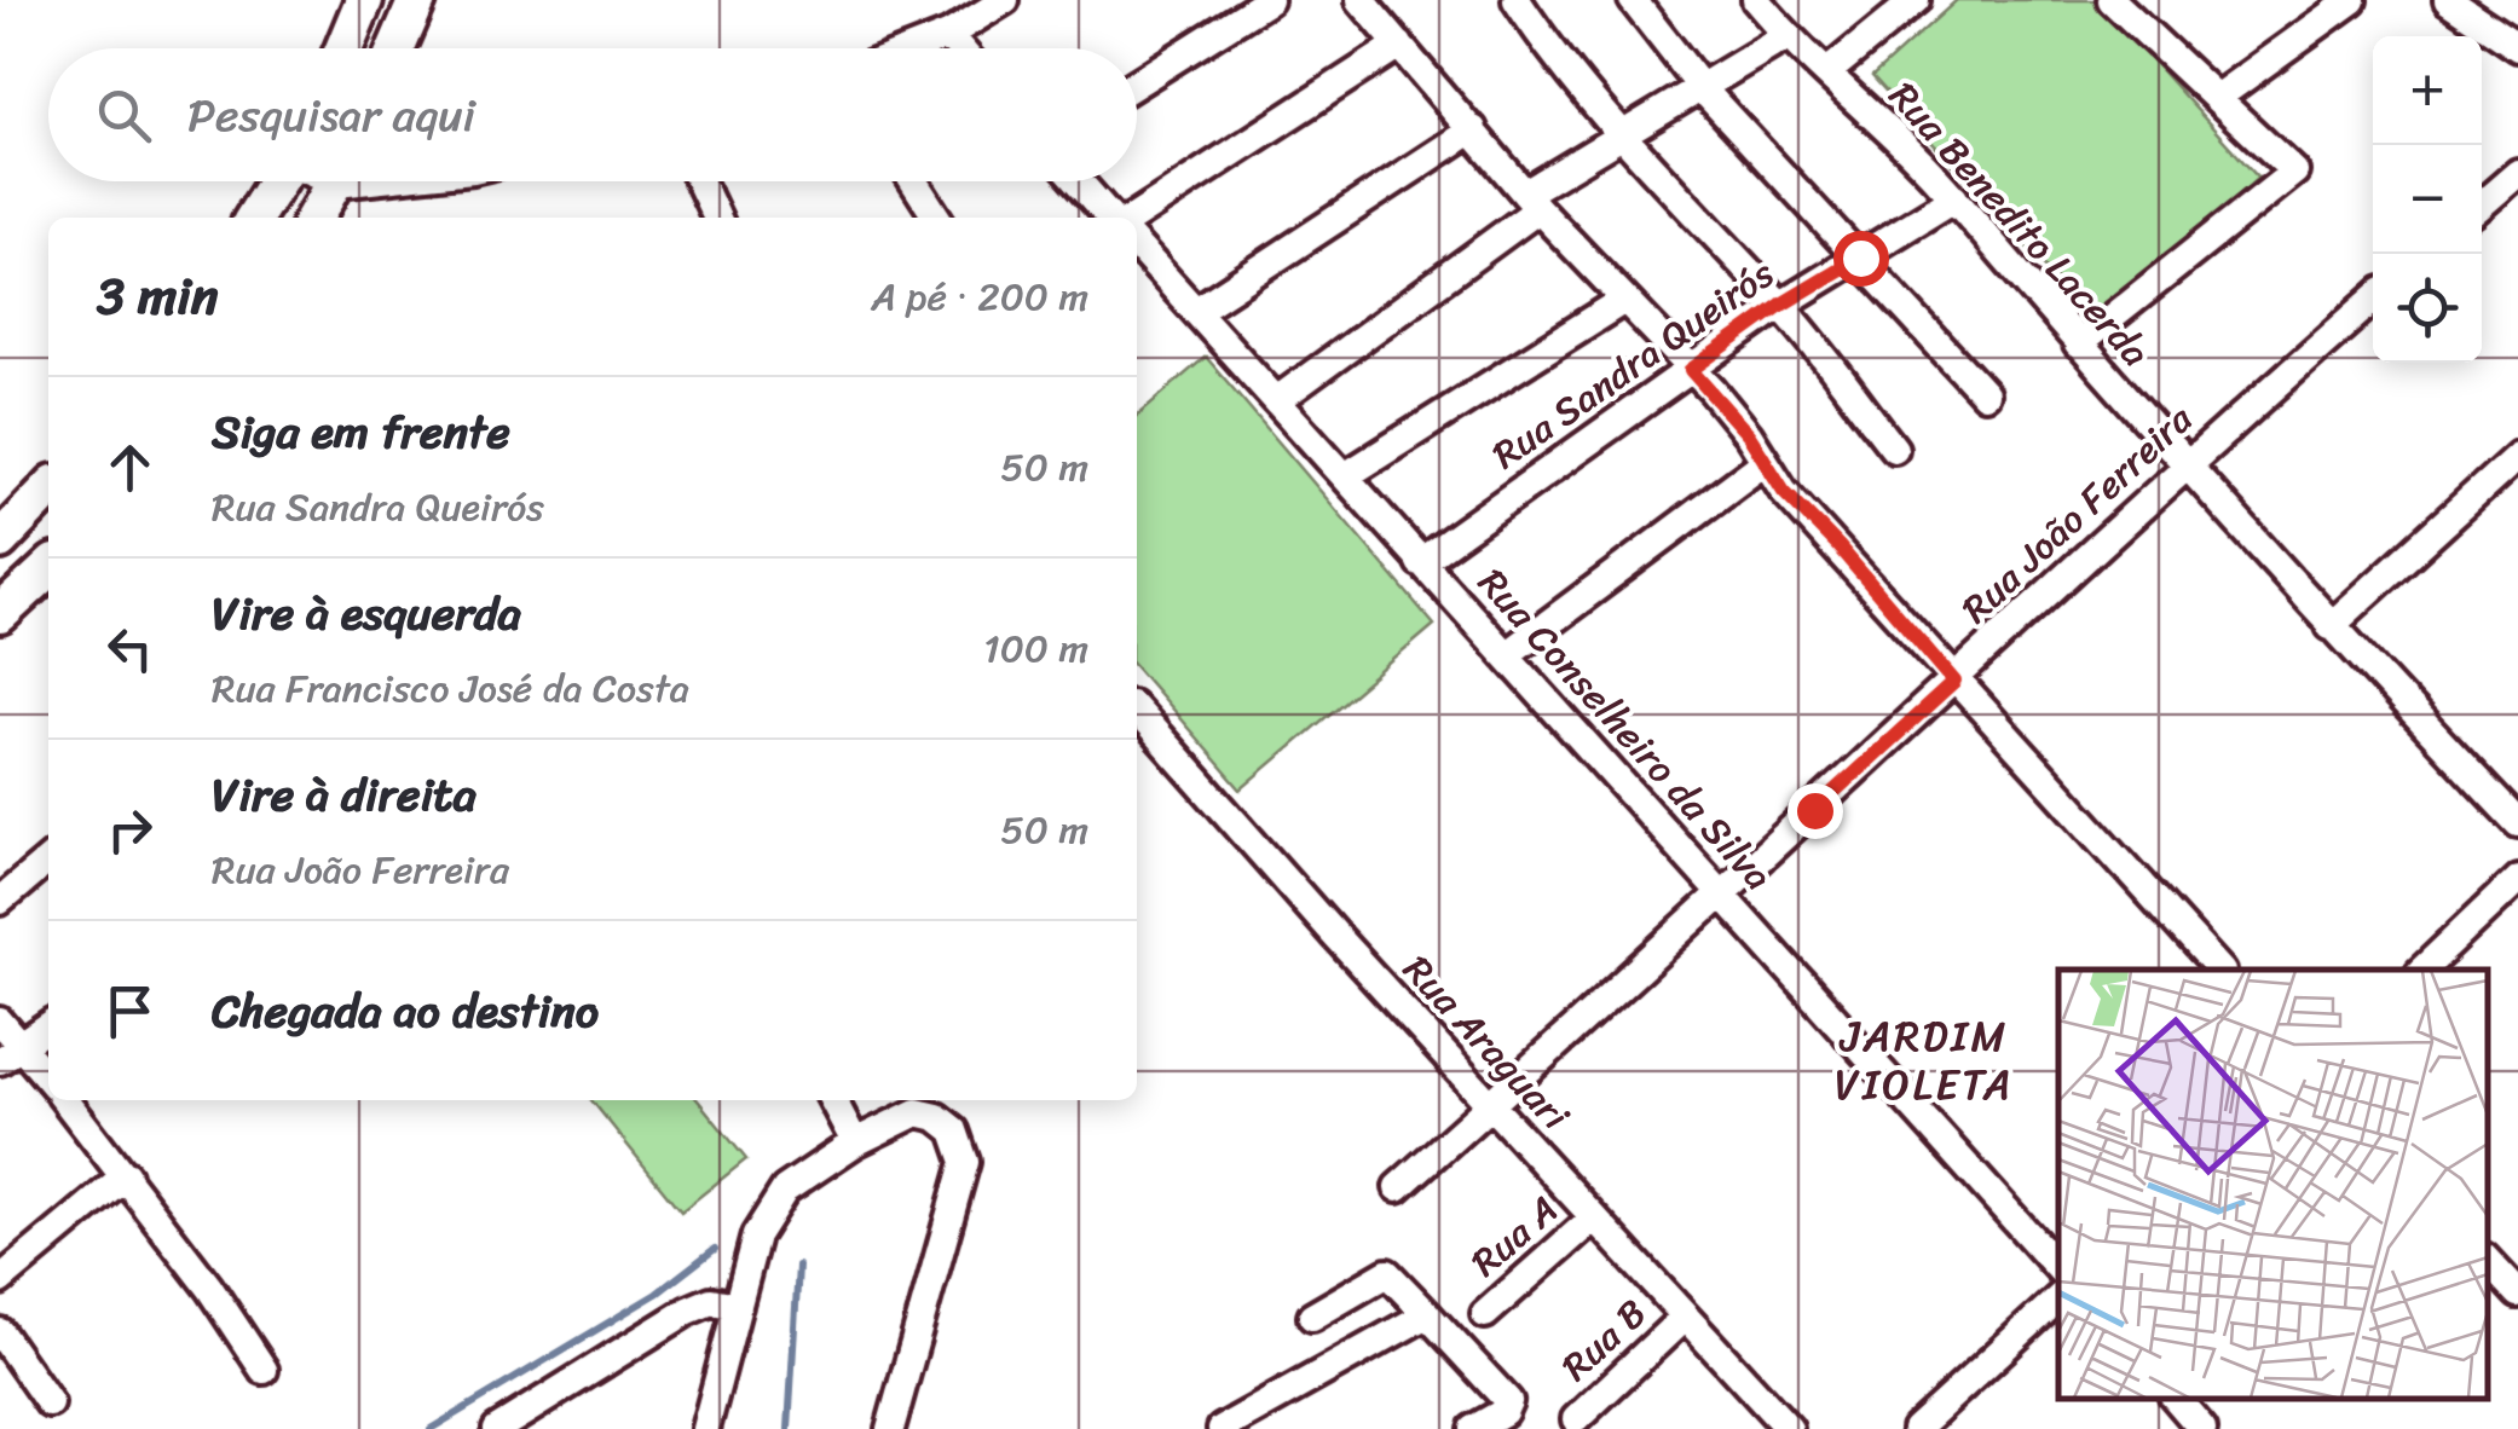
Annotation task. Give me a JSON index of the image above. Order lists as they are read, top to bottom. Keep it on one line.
{"streets":{"street":["Rua Benedito Lacerda","Rua Sandra Queirós","Rua João Ferreira","Rua Conselheiro da Silva","Rua Araguari","Rua A","Rua B"]},"crossings":[["Rua Benedito Lacerda","Rua Sandra Queirós"],["Rua Benedito Lacerda","Rua João Ferreira"],["Rua Sandra Queirós","Rua Conselheiro da Silva"],["Rua João Ferreira","Rua Conselheiro da Silva"],["Rua João Ferreira","Rua Araguari"],["Rua Araguari","Rua A"],["Rua Araguari","Rua B"]],"districts":["JARDIM VIOLETA"],"page":{"map_buttons":["+","−"],"search":"Pesquisar aqui","heading":["3 min","A pé · 200 m"],"list":[["Siga em frente","Rua Sandra Queirós","50 m"],["Vire à esquerda","Rua Francisco José da Costa","100 m"],["Vire à direita","Rua João Ferreira","50 m"],"Chegada ao destino"]}}
